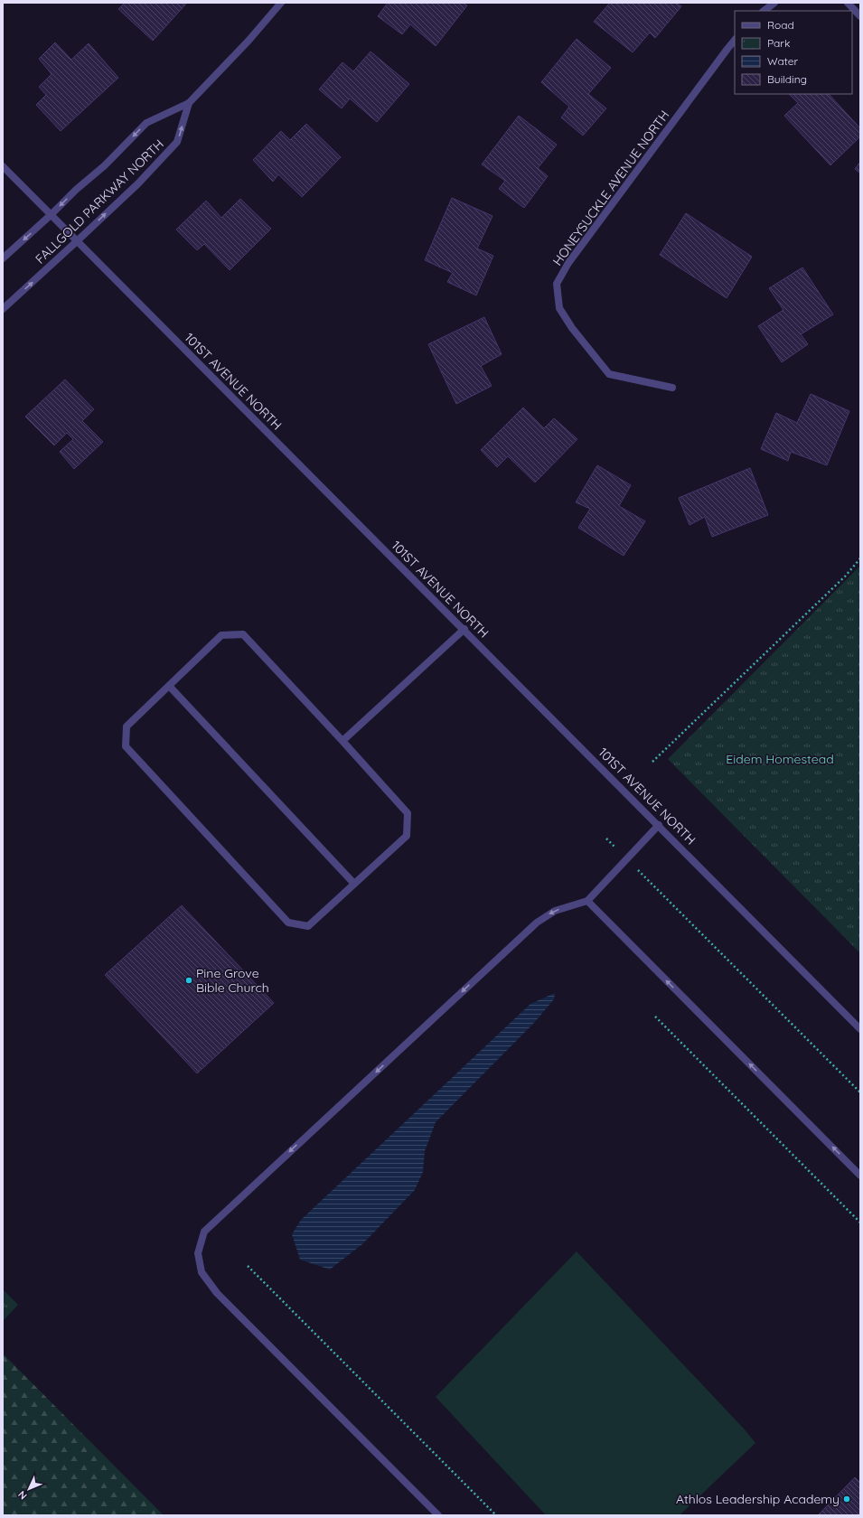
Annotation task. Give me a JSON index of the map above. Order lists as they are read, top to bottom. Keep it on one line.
{"streets":{"street":["HONEYSUCKLE AVENUE NORTH","FALLGOLD PARKWAY NORTH","101ST AVENUE NORTH"]},"crossings":[["FALLGOLD PARKWAY NORTH","101ST AVENUE NORTH"]],"parks":["Eidem Homestead"],"places":["Pine Grove Bible Church","Athlos Leadership Academy"],"legend":["Road","Park","Water","Building"],"north":"bottom left"}
